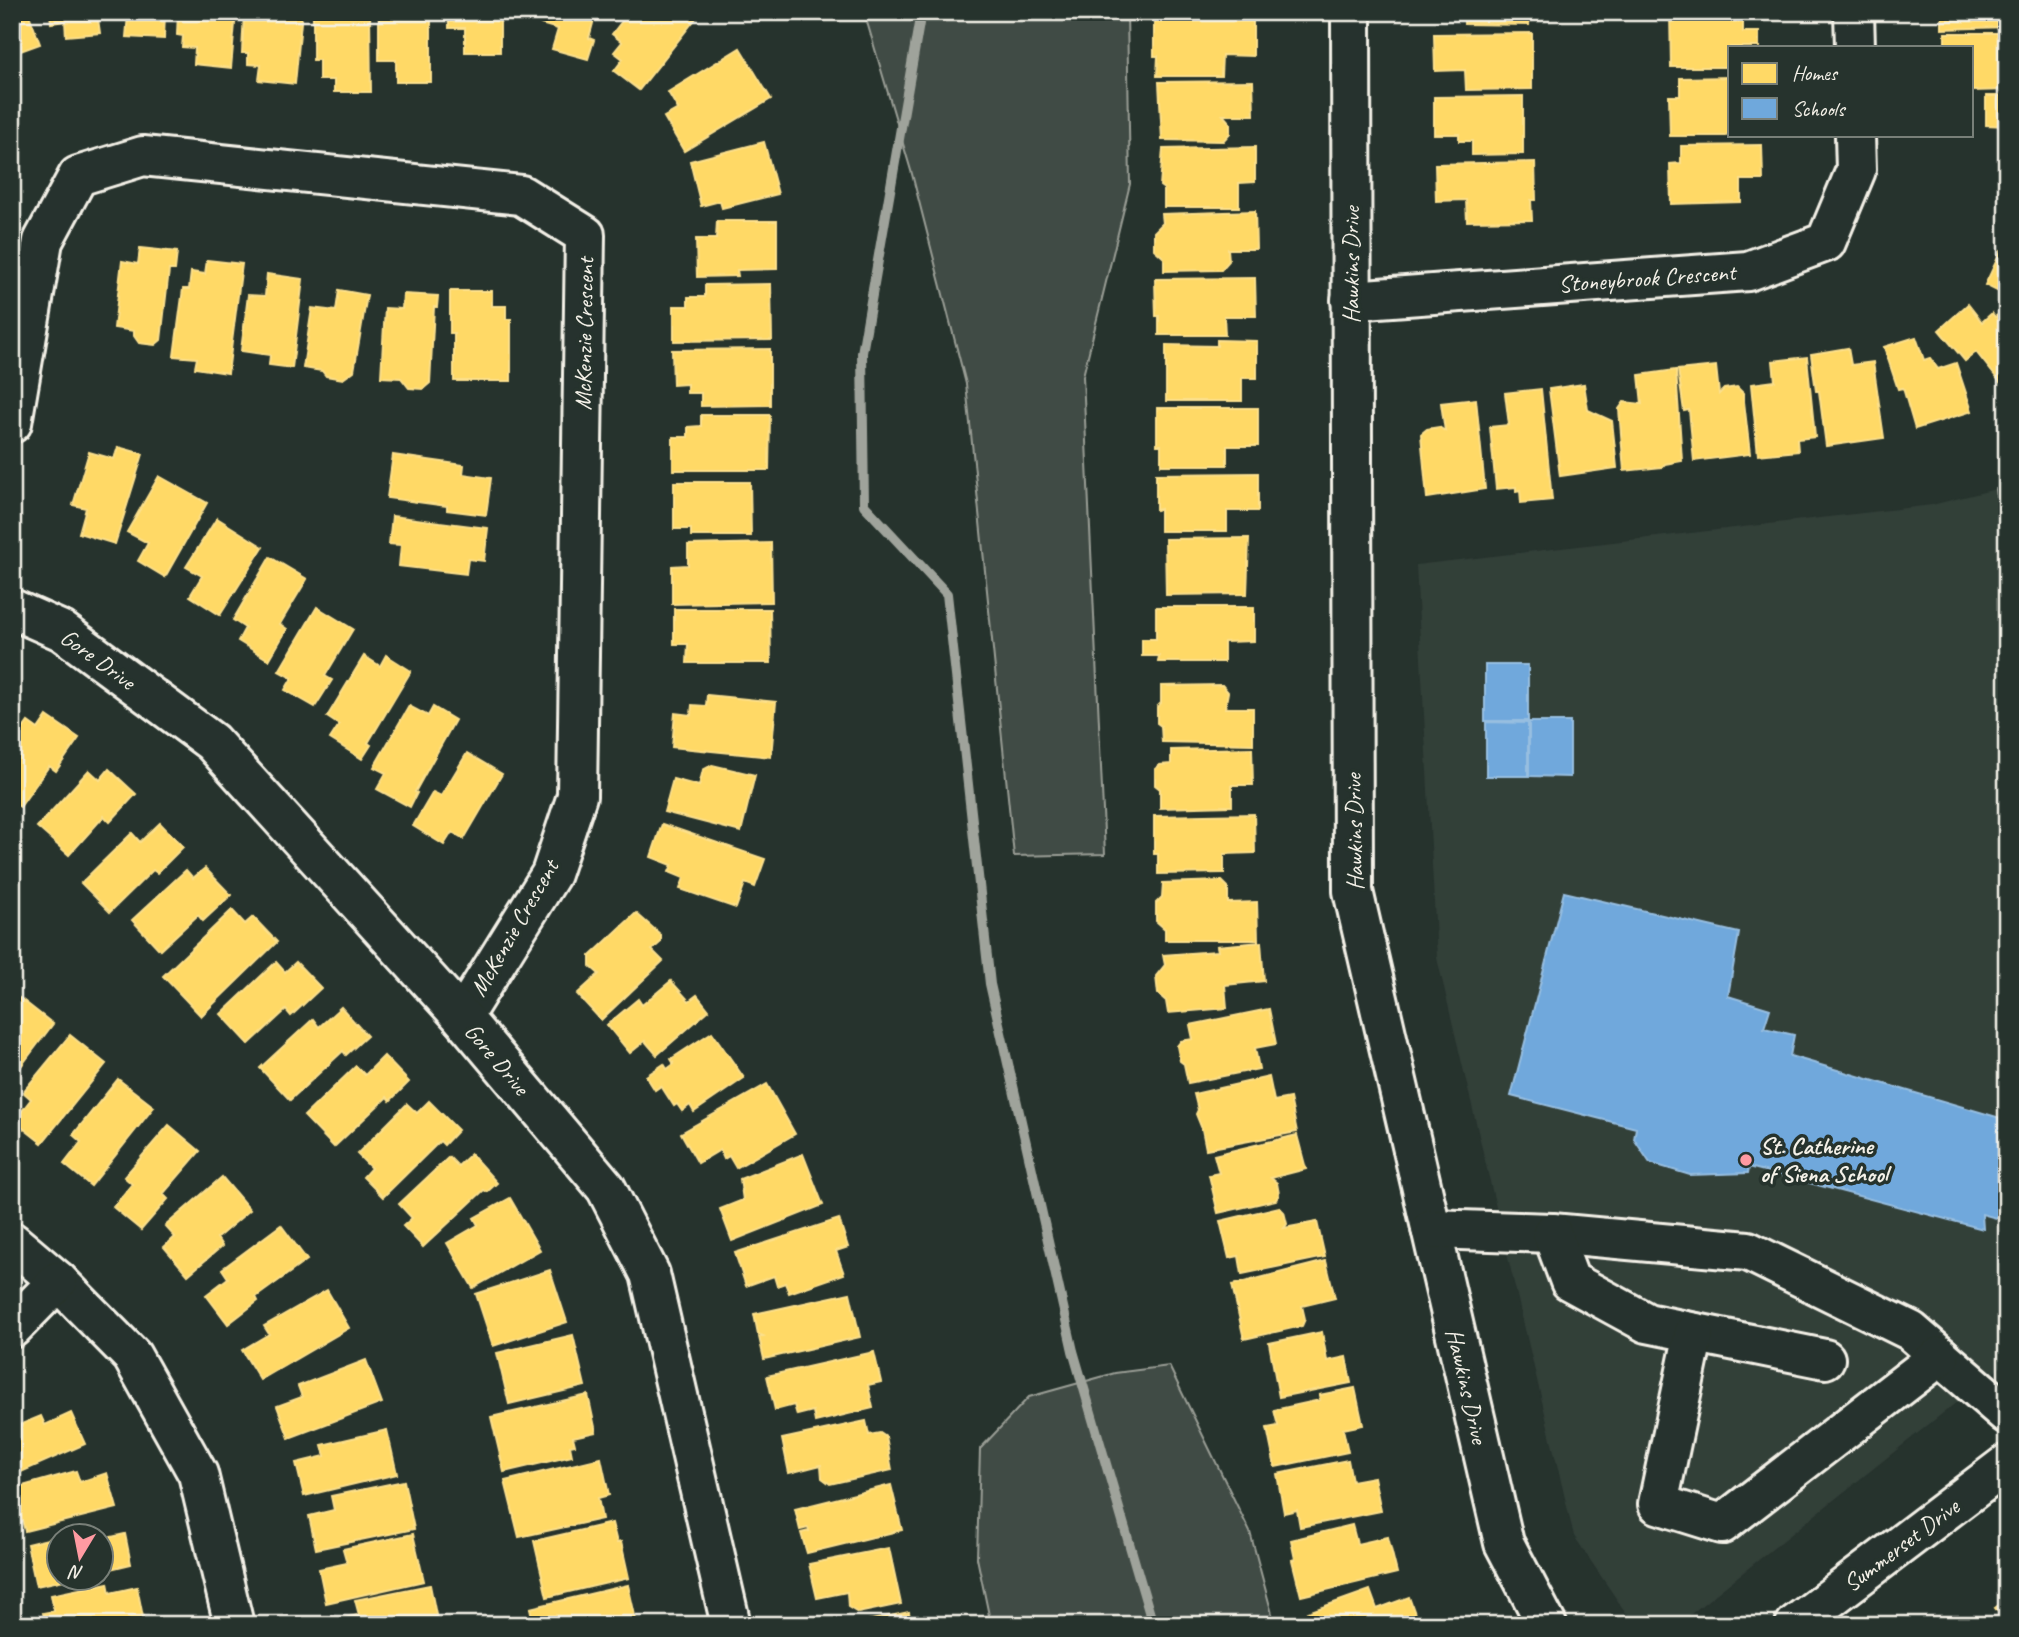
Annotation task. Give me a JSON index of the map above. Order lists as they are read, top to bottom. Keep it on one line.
{"streets":{"street":["Hawkins Drive","Stoneybrook Crescent","McKenzie Crescent","Gore Drive","Summerset Drive"]},"crossings":[["Hawkins Drive","Stoneybrook Crescent"],["McKenzie Crescent","Gore Drive"]],"places":["St. Catherine of Siena School"],"legend":["Homes","Schools"],"north":"bottom"}
